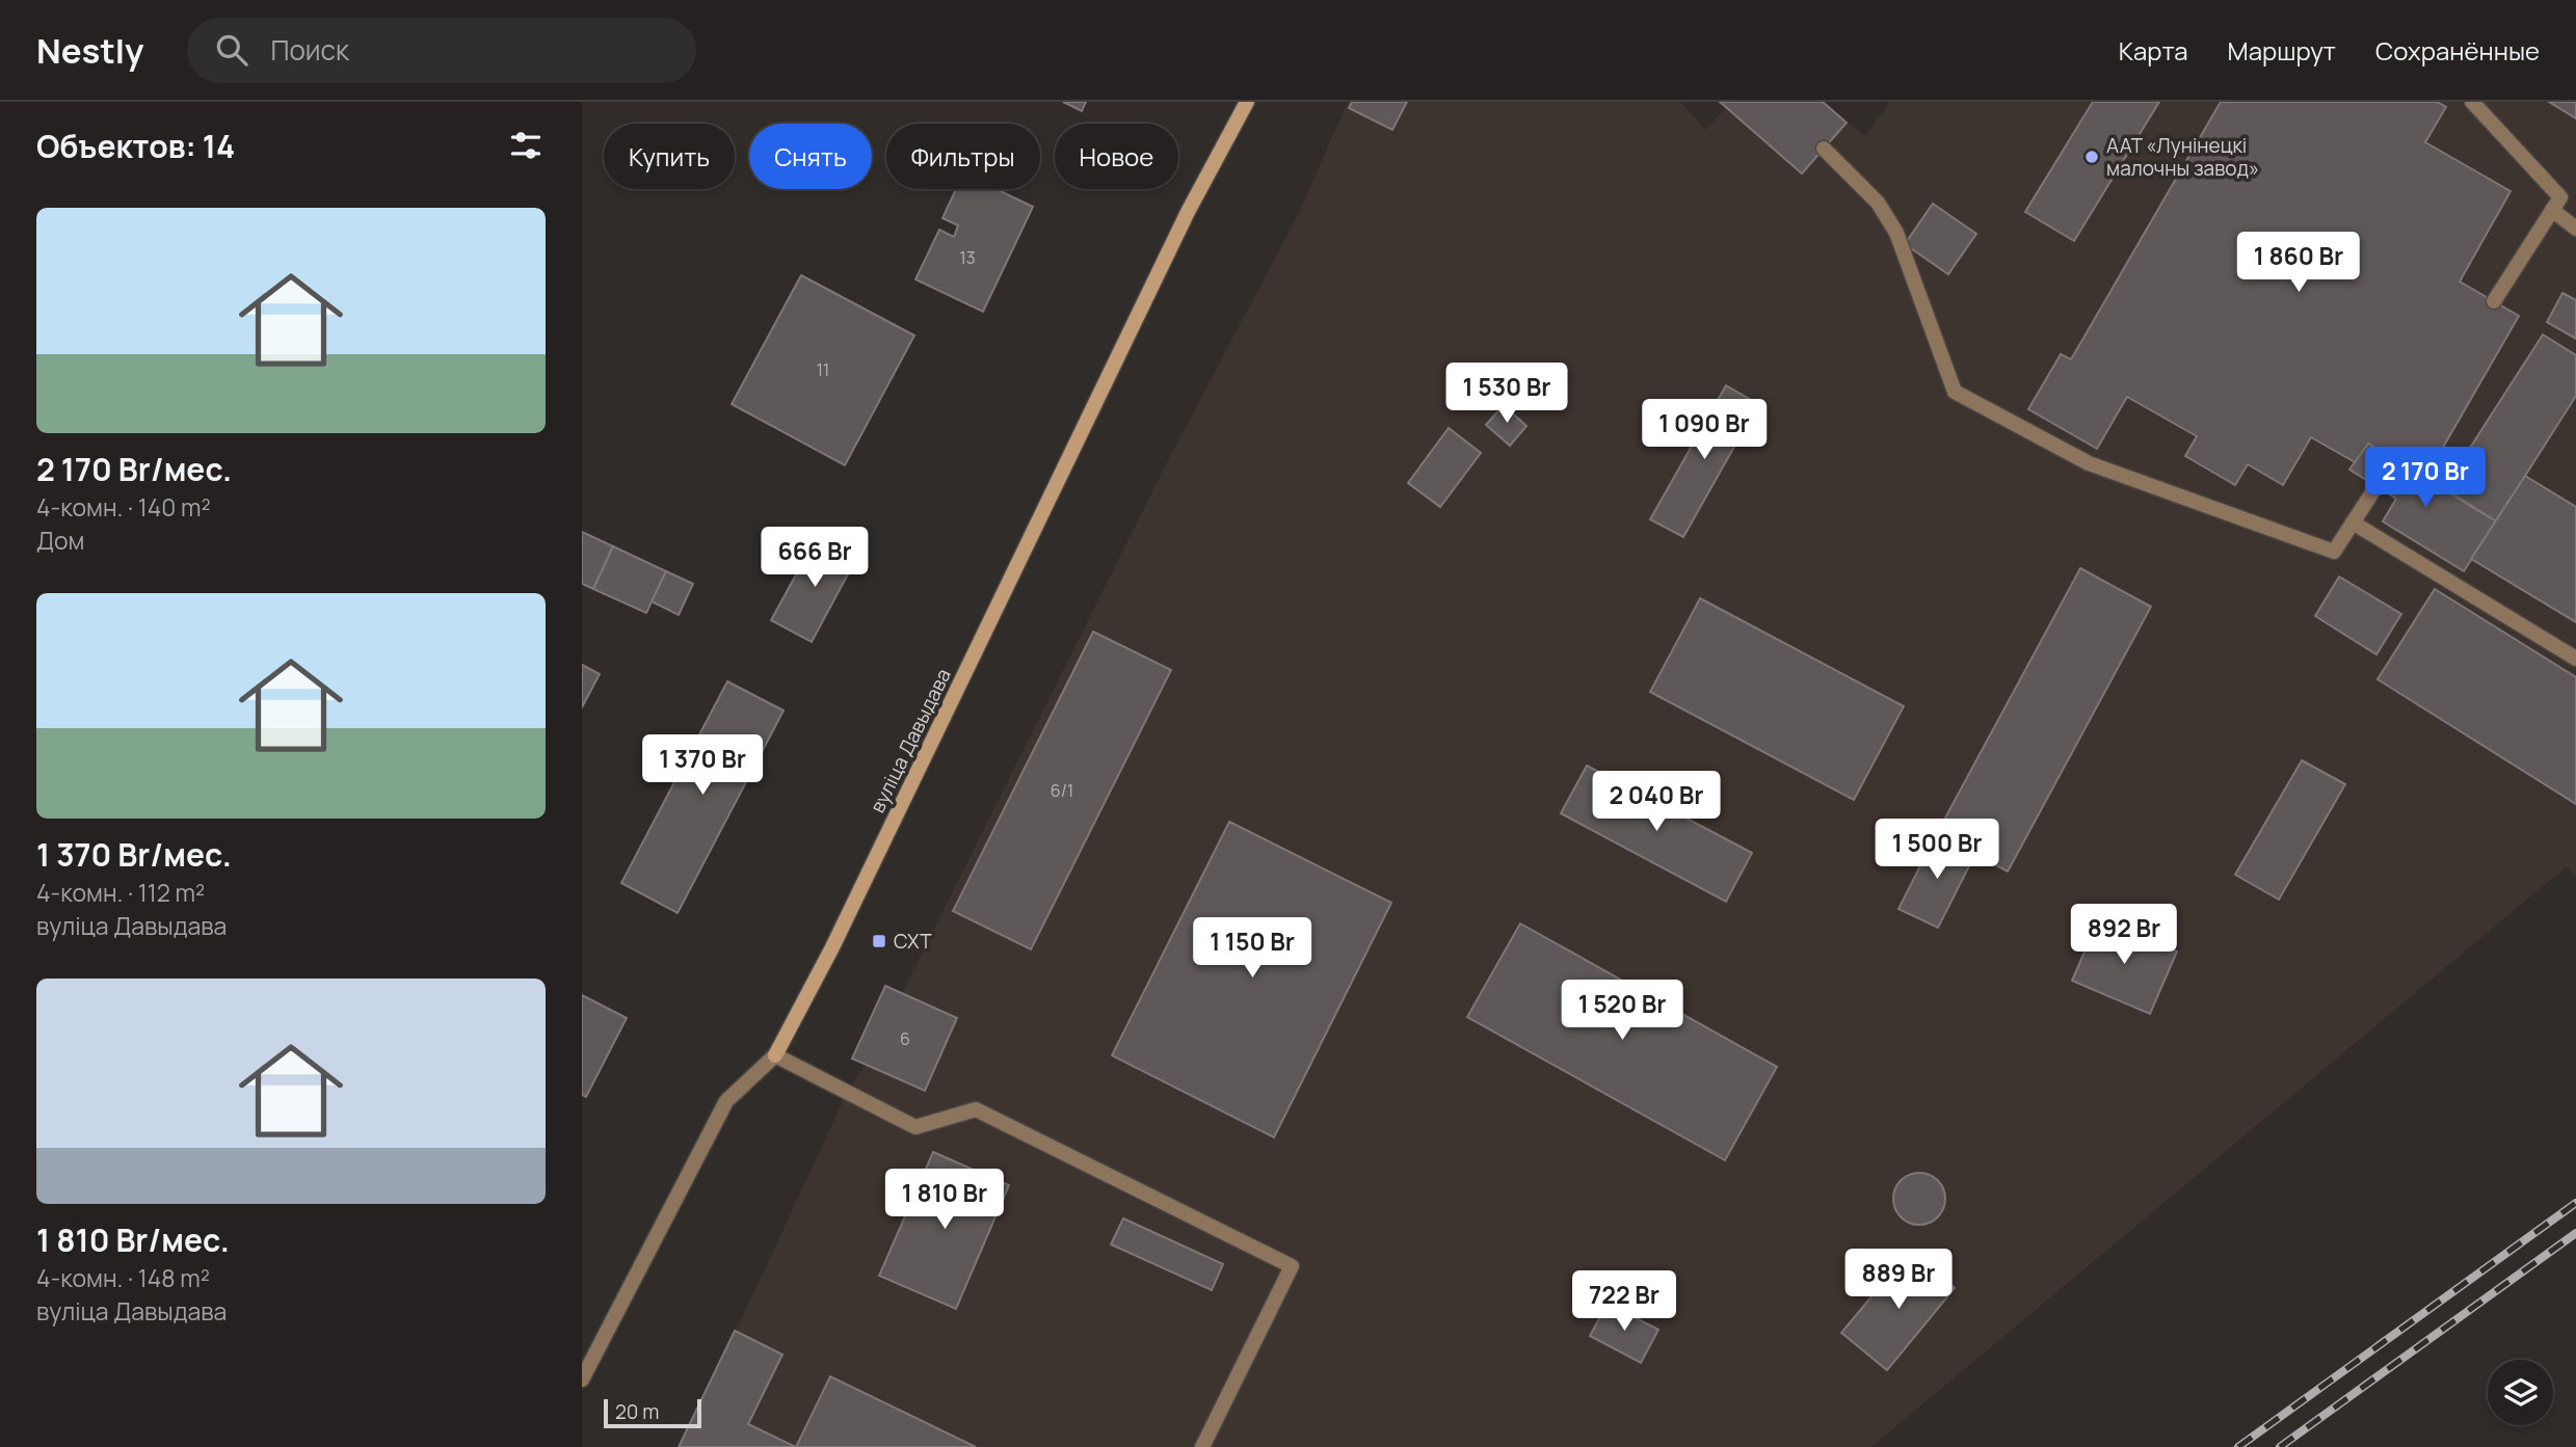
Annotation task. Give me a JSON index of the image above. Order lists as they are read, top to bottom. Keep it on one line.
{"streets":{"street":["вуліца Давыдава"]},"places":{"other":["ААТ «Лунінецкі малочны завод»"],"transit":["СХТ"]},"house_numbers":["13","11","6/1","6"],"scale_bar":"20 m","page":{"header":"Nestly","search":"Поиск","nav":["Карта","Маршрут","Сохранённые"],"heading":"Объектов: 14","chip":["Купить","Снять","Фильтры","Новое"],"list":[{"name":"2 170 Br/мес.","note":"4-комн. · 140 m² · Дом"},{"name":"1 370 Br/мес.","note":"4-комн. · 112 m² · вуліца Давыдава"},{"name":"1 810 Br/мес.","note":"4-комн. · 148 m² · вуліца Давыдава"}],"price":["1 860 Br","1 530 Br","1 090 Br","2 170 Br","666 Br","1 370 Br","2 040 Br","1 500 Br","892 Br","1 150 Br","1 520 Br","1 810 Br","889 Br","722 Br"],"scale":"20 m"}}
